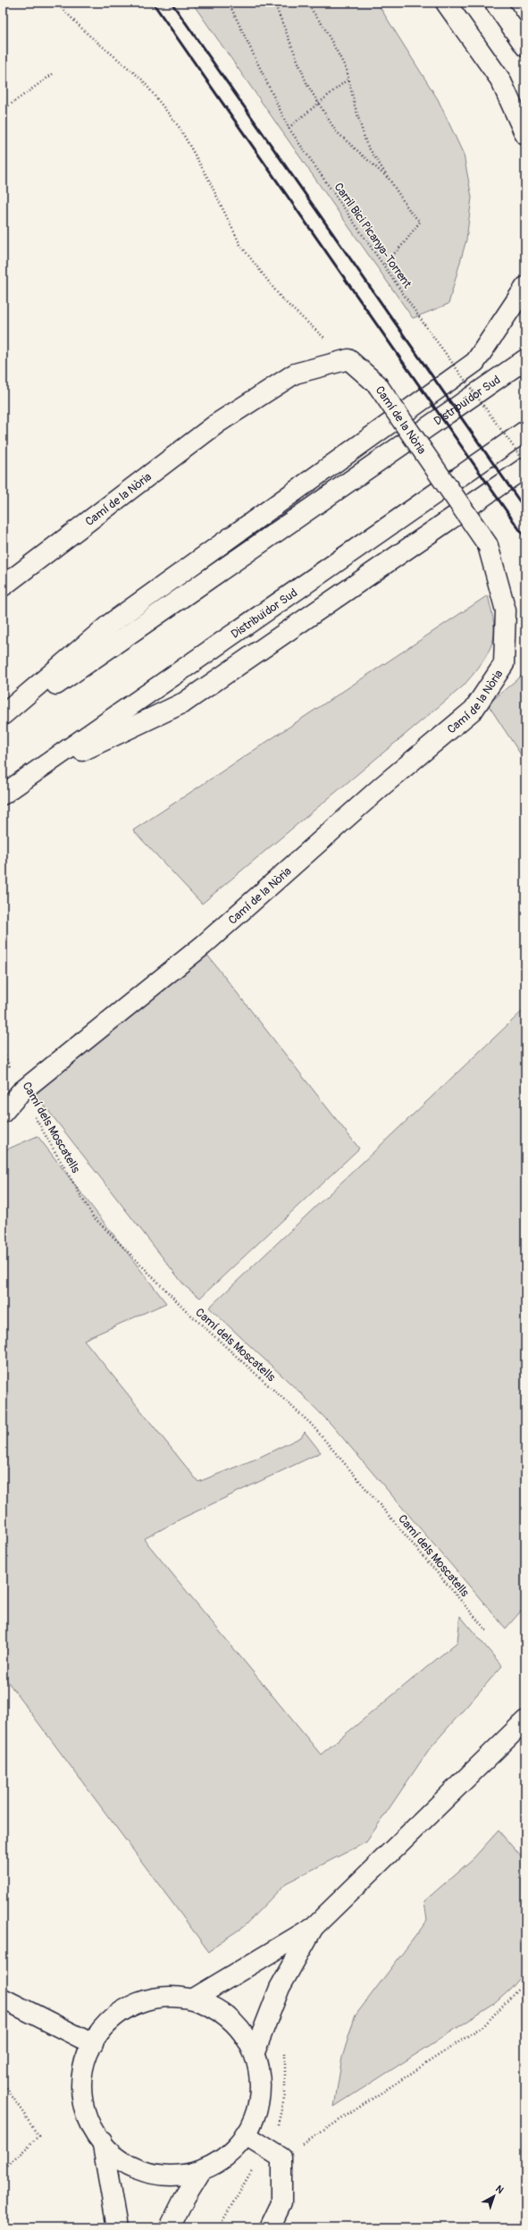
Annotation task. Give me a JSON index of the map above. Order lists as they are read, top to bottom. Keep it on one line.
{"streets":{"main road":["Distribuïdor Sud","Camí de la Nòria"],"path":["Carril Bici Picanya-Torrent","Camí dels Moscatells"]},"crossings":[["Camí de la Nòria","Camí dels Moscatells"]],"north":"top right"}
